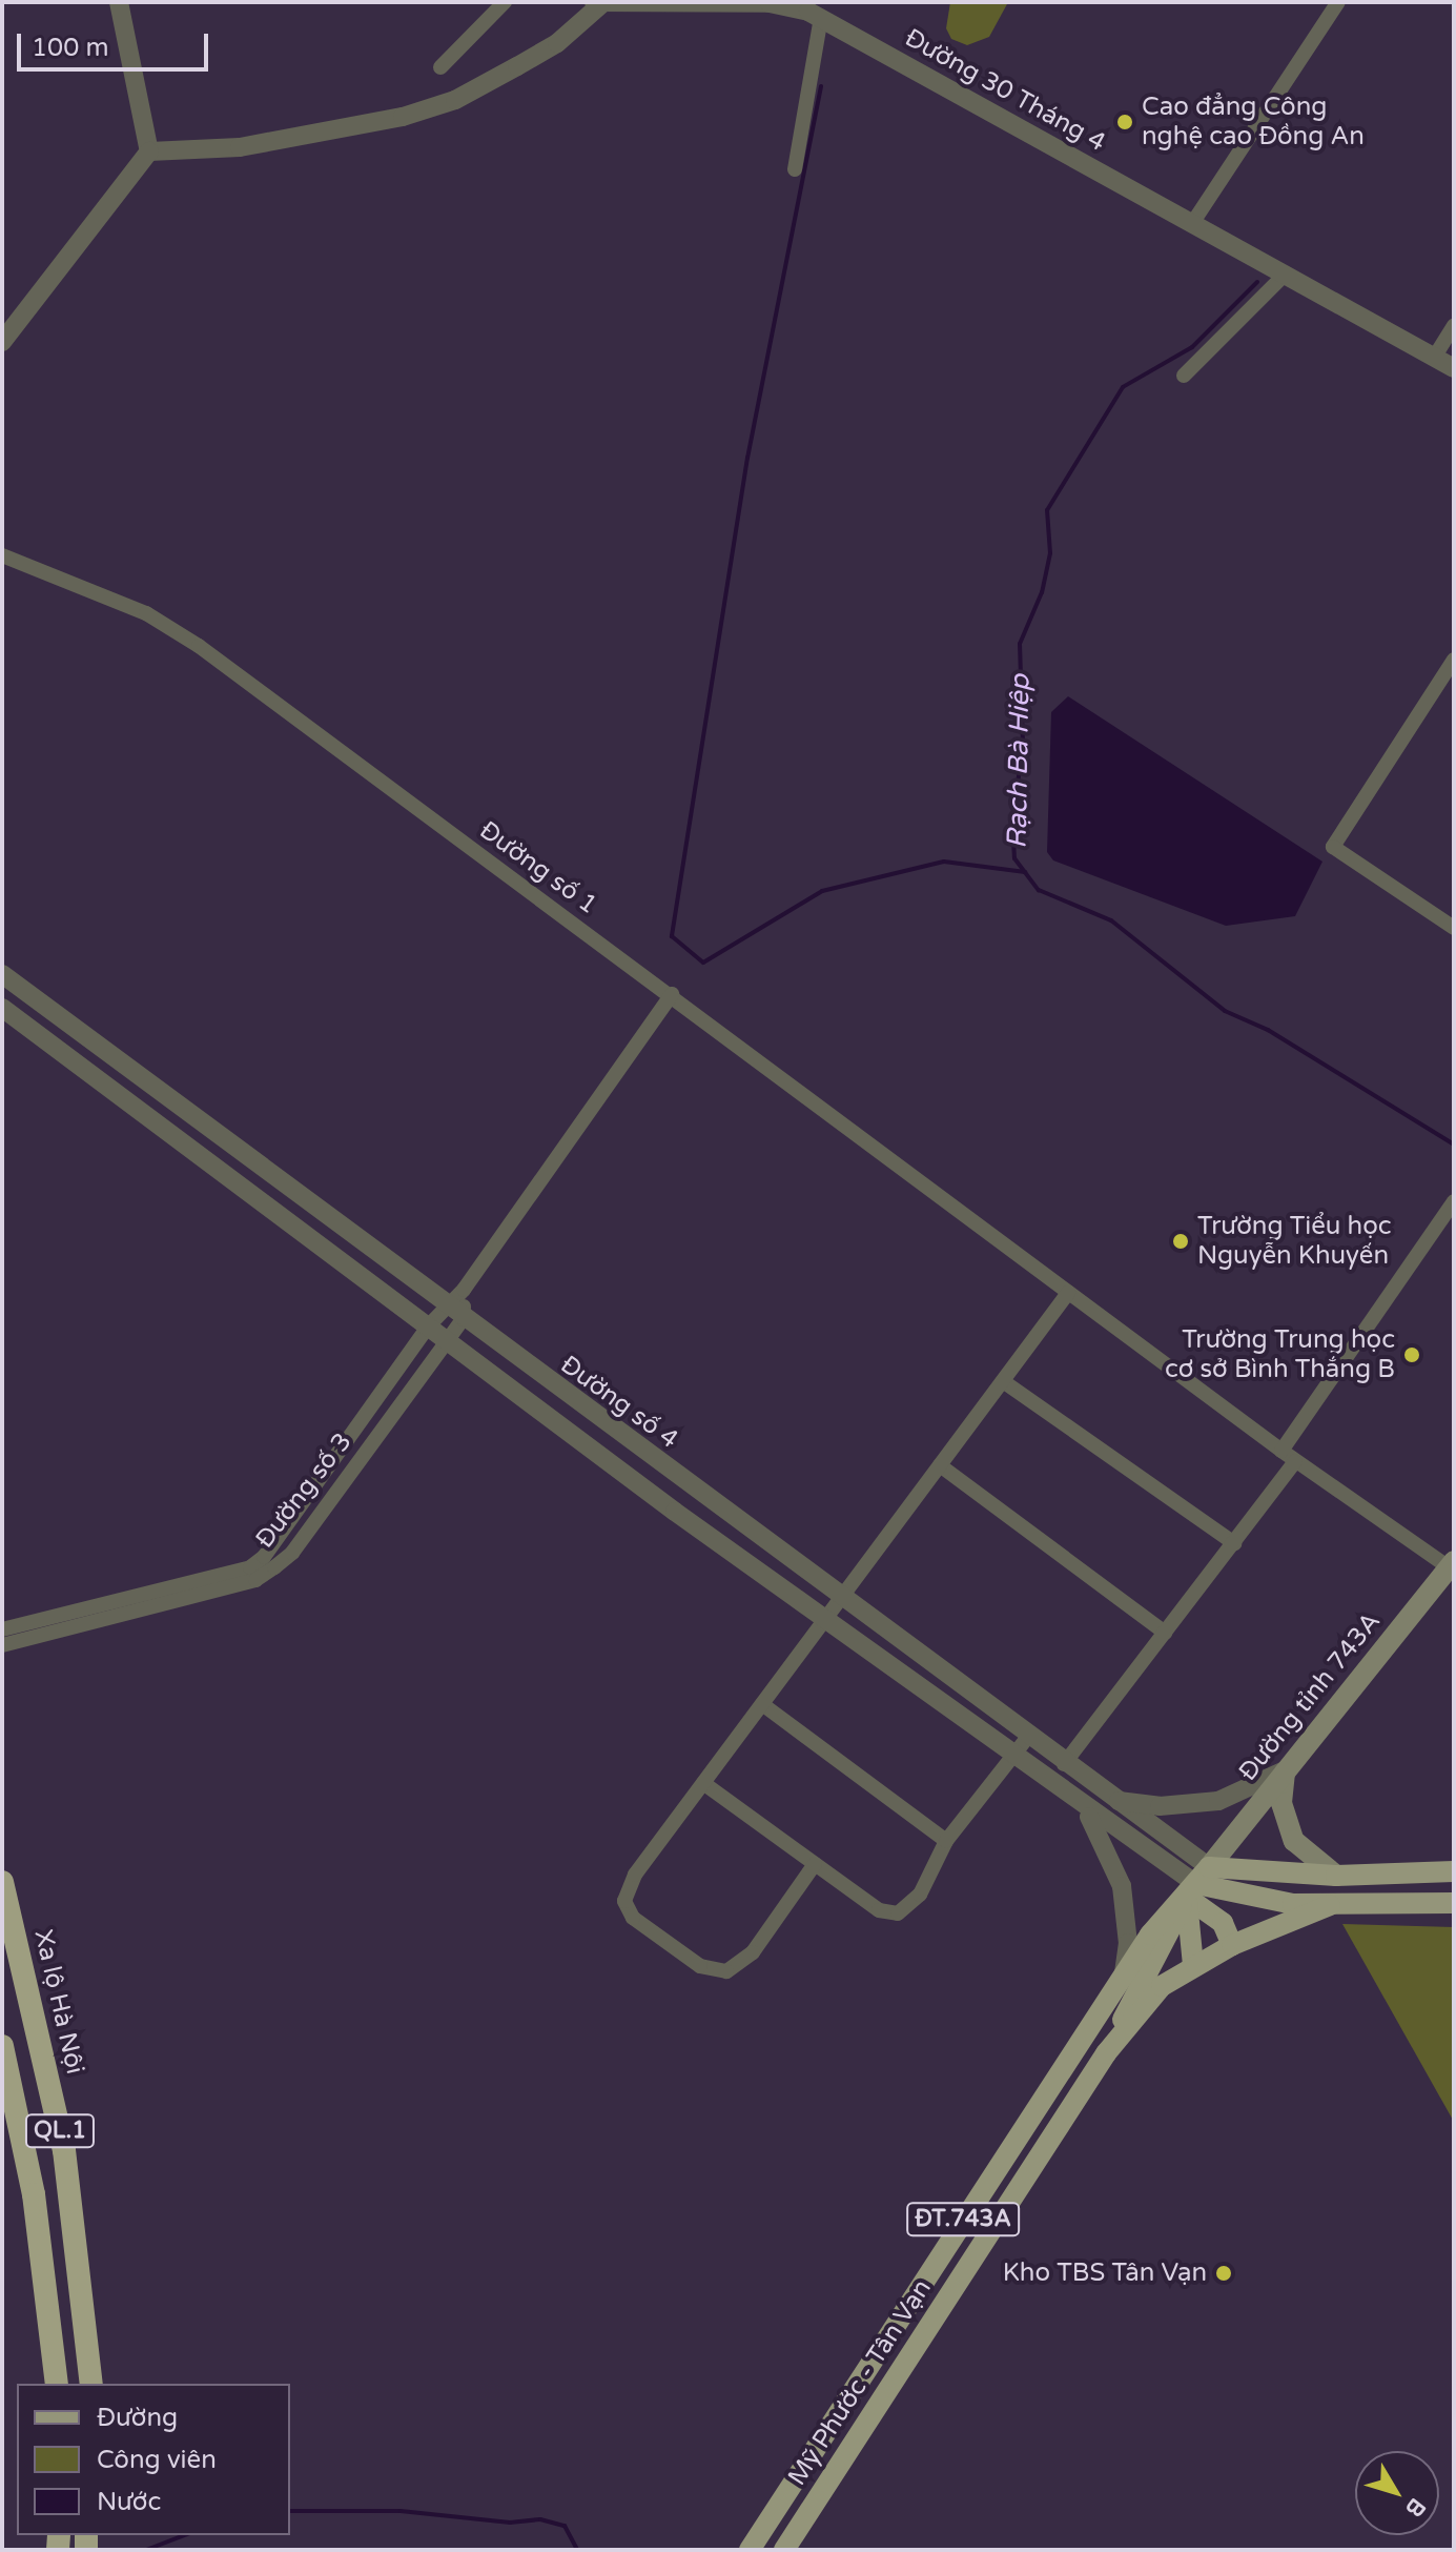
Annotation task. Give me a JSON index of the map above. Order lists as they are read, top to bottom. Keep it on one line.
{"streets":{"highway":["Xa lộ Hà Nội","QL.1"],"main road":["Đường tỉnh 743A","ĐT.743A","Mỹ Phước - Tân Vạn"],"street":["Đường 30 Tháng 4","Đường số 1","Đường số 4","Đường số 3"]},"crossings":[["Đường số 1","Đường số 3"],["Đường số 1","Đường tỉnh 743A"],["Đường số 4","Đường số 3"],["Đường số 4","Đường tỉnh 743A"],["Đường số 4","Mỹ Phước - Tân Vạn"],["Đường tỉnh 743A","Mỹ Phước - Tân Vạn"]],"water":["Rạch Bà Hiệp"],"places":["Cao đẳng Công nghệ cao Đồng An","Trường Tiểu học Nguyễn Khuyến","Trường Trung học cơ sở Bình Thắng B","Kho TBS Tân Vạn"],"legend":["Đường","Công viên","Nước"],"scale_bar":"100 m","north":"bottom right"}
